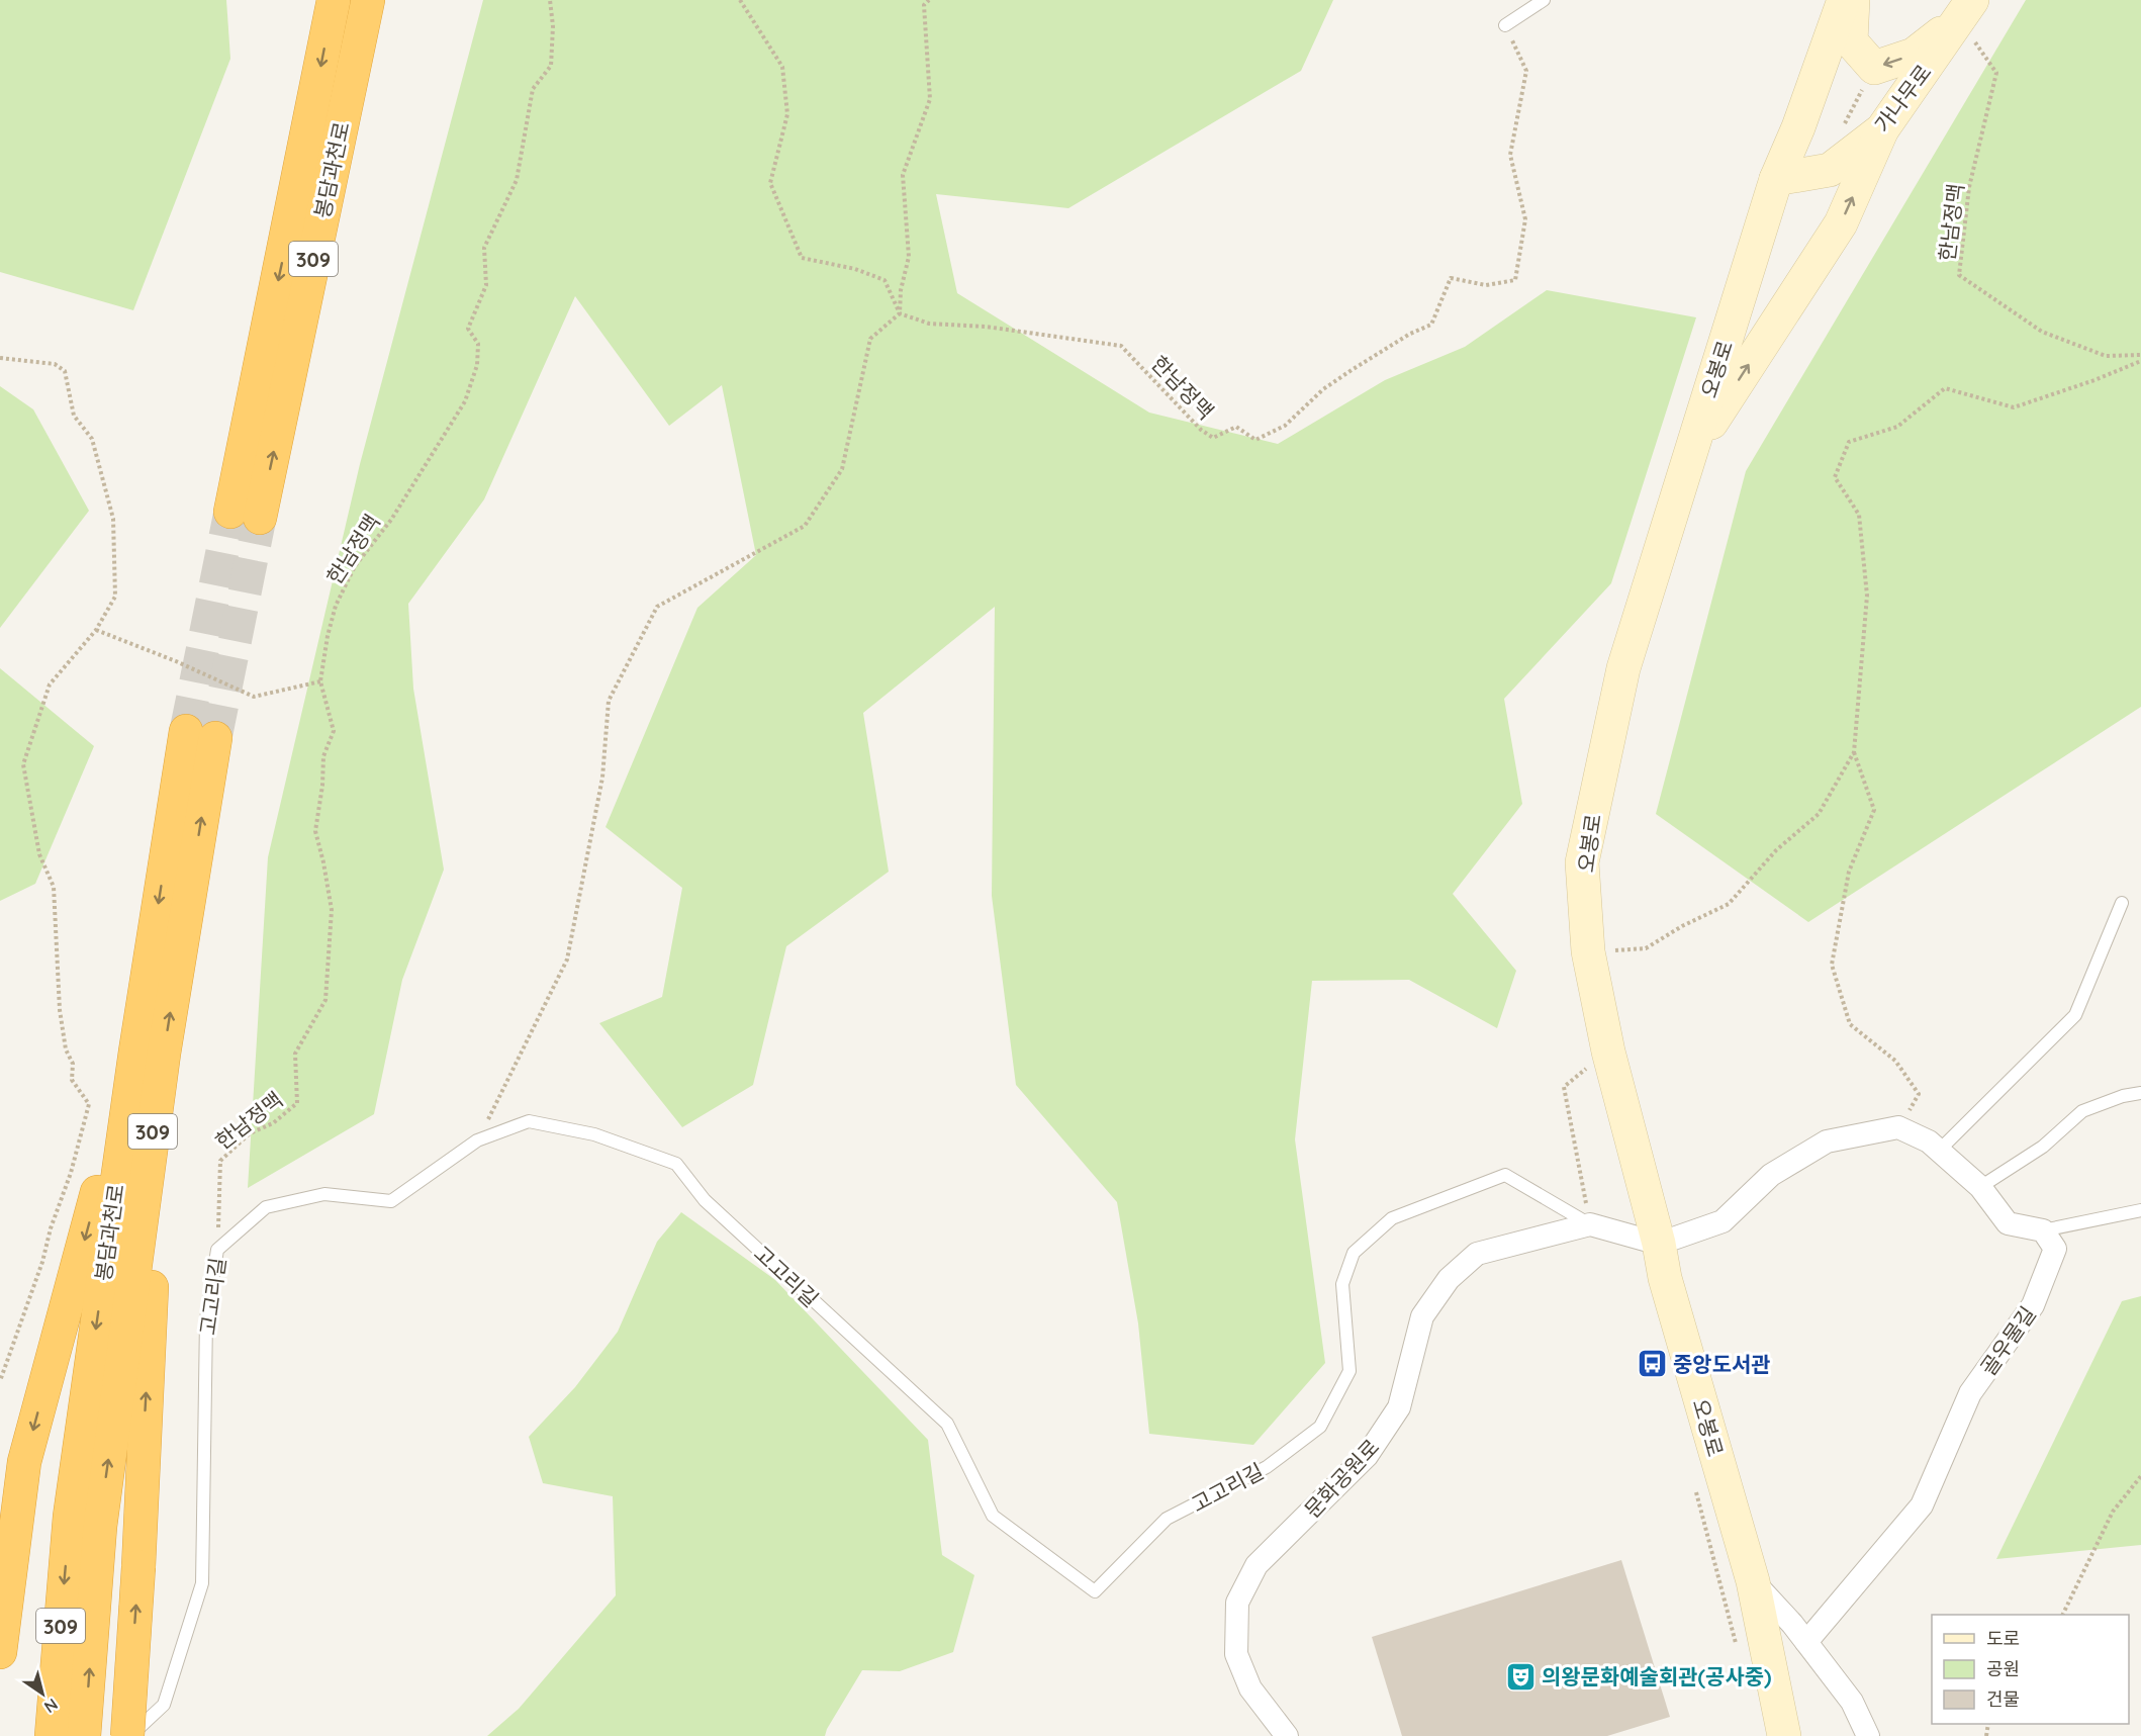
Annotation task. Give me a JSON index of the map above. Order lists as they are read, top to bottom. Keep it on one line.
{"streets":{"highway":["봉담과천로","309"],"street":["가나무로","오봉로","골우물길","문화공원로"],"lane":["고고리길"],"path":["한남정맥"]},"crossings":[["가나무로","한남정맥"],["가나무로","오봉로"],["한남정맥","고고리길"],["고고리길","문화공원로"]],"places":{"bus stop":["중앙도서관"],"theatre":["의왕문화예술회관(공사중)"]},"legend":["도로","공원","건물"],"north":"bottom right"}
